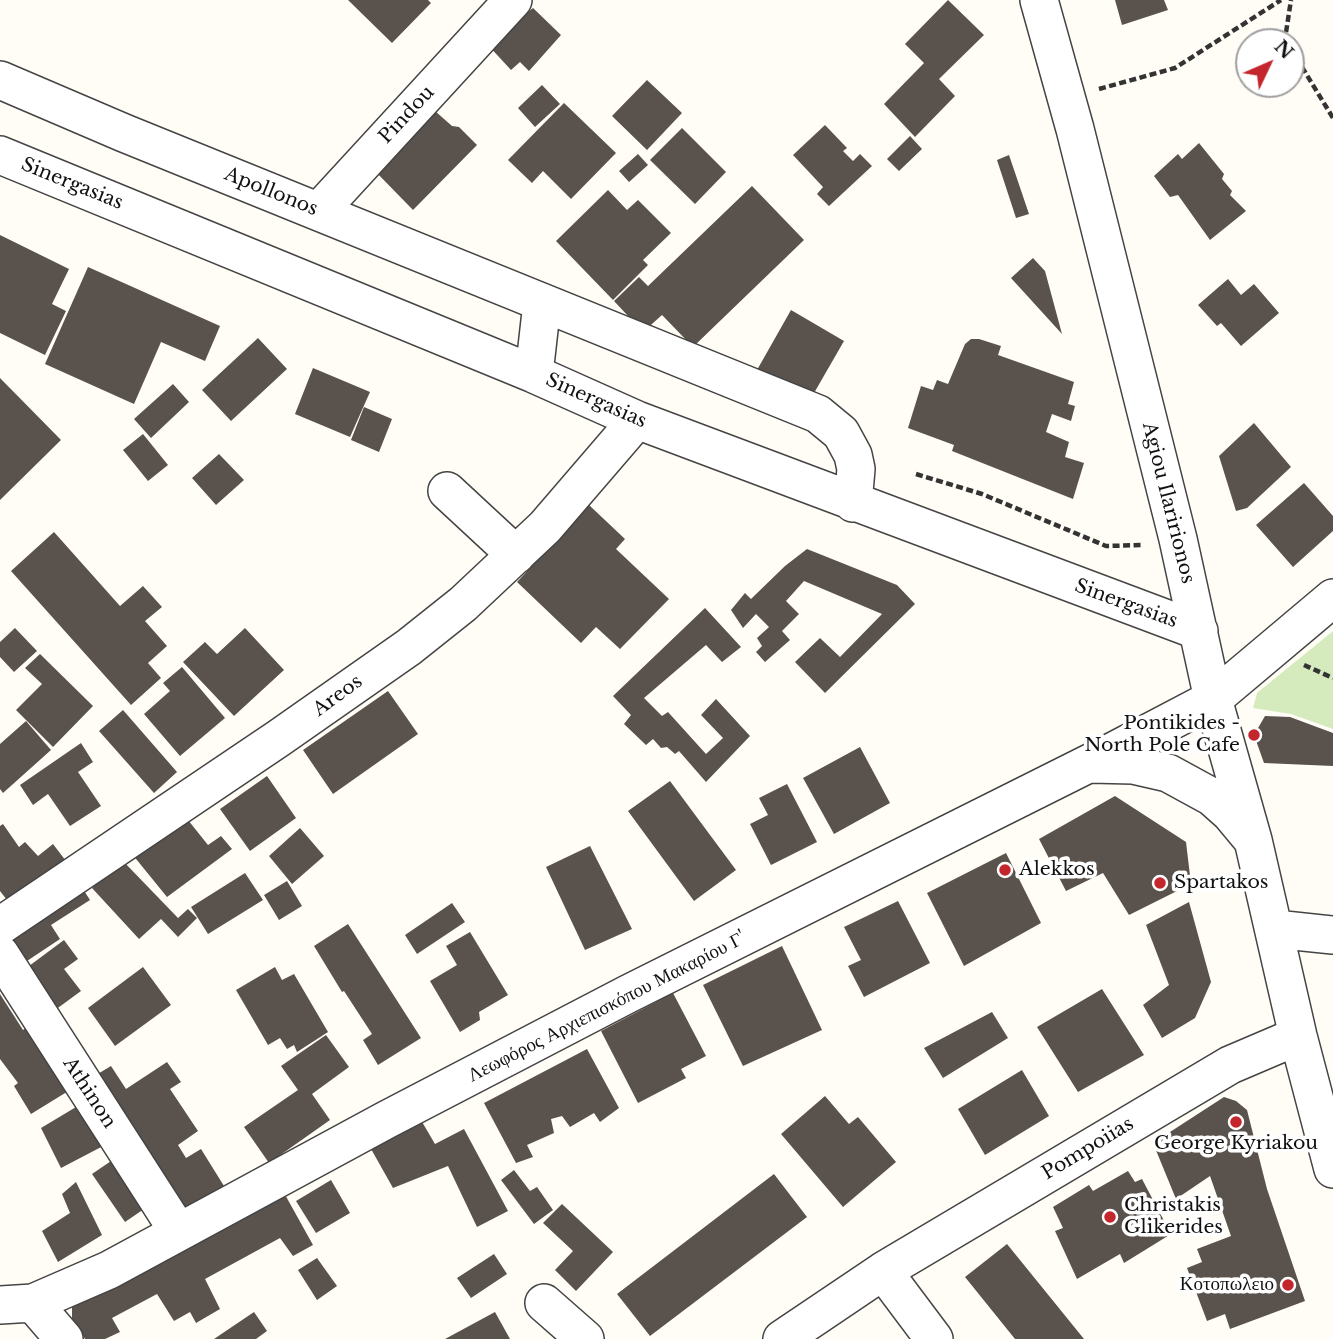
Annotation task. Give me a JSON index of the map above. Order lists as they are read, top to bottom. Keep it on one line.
{"streets":{"street":["Pindou","Sinergasias","Apollonos","Agiou Ilaririonos","Areos","Λεωφόρος Αρχιεπισκόπου Μακαρίου Γ'","Athinon","Pompoiias"]},"crossings":[["Pindou","Apollonos"],["Sinergasias","Apollonos"],["Sinergasias","Agiou Ilaririonos"],["Sinergasias","Areos"],["Agiou Ilaririonos","Λεωφόρος Αρχιεπισκόπου Μακαρίου Γ'"],["Agiou Ilaririonos","Pompoiias"],["Λεωφόρος Αρχιεπισκόπου Μακαρίου Γ'","Athinon"]],"places":["Pontikides - North Pole Cafe","Alekkos","Spartakos","George Kyriakou","Christakis Glikerides","Κοτοπωλειο"],"north":"top right"}
